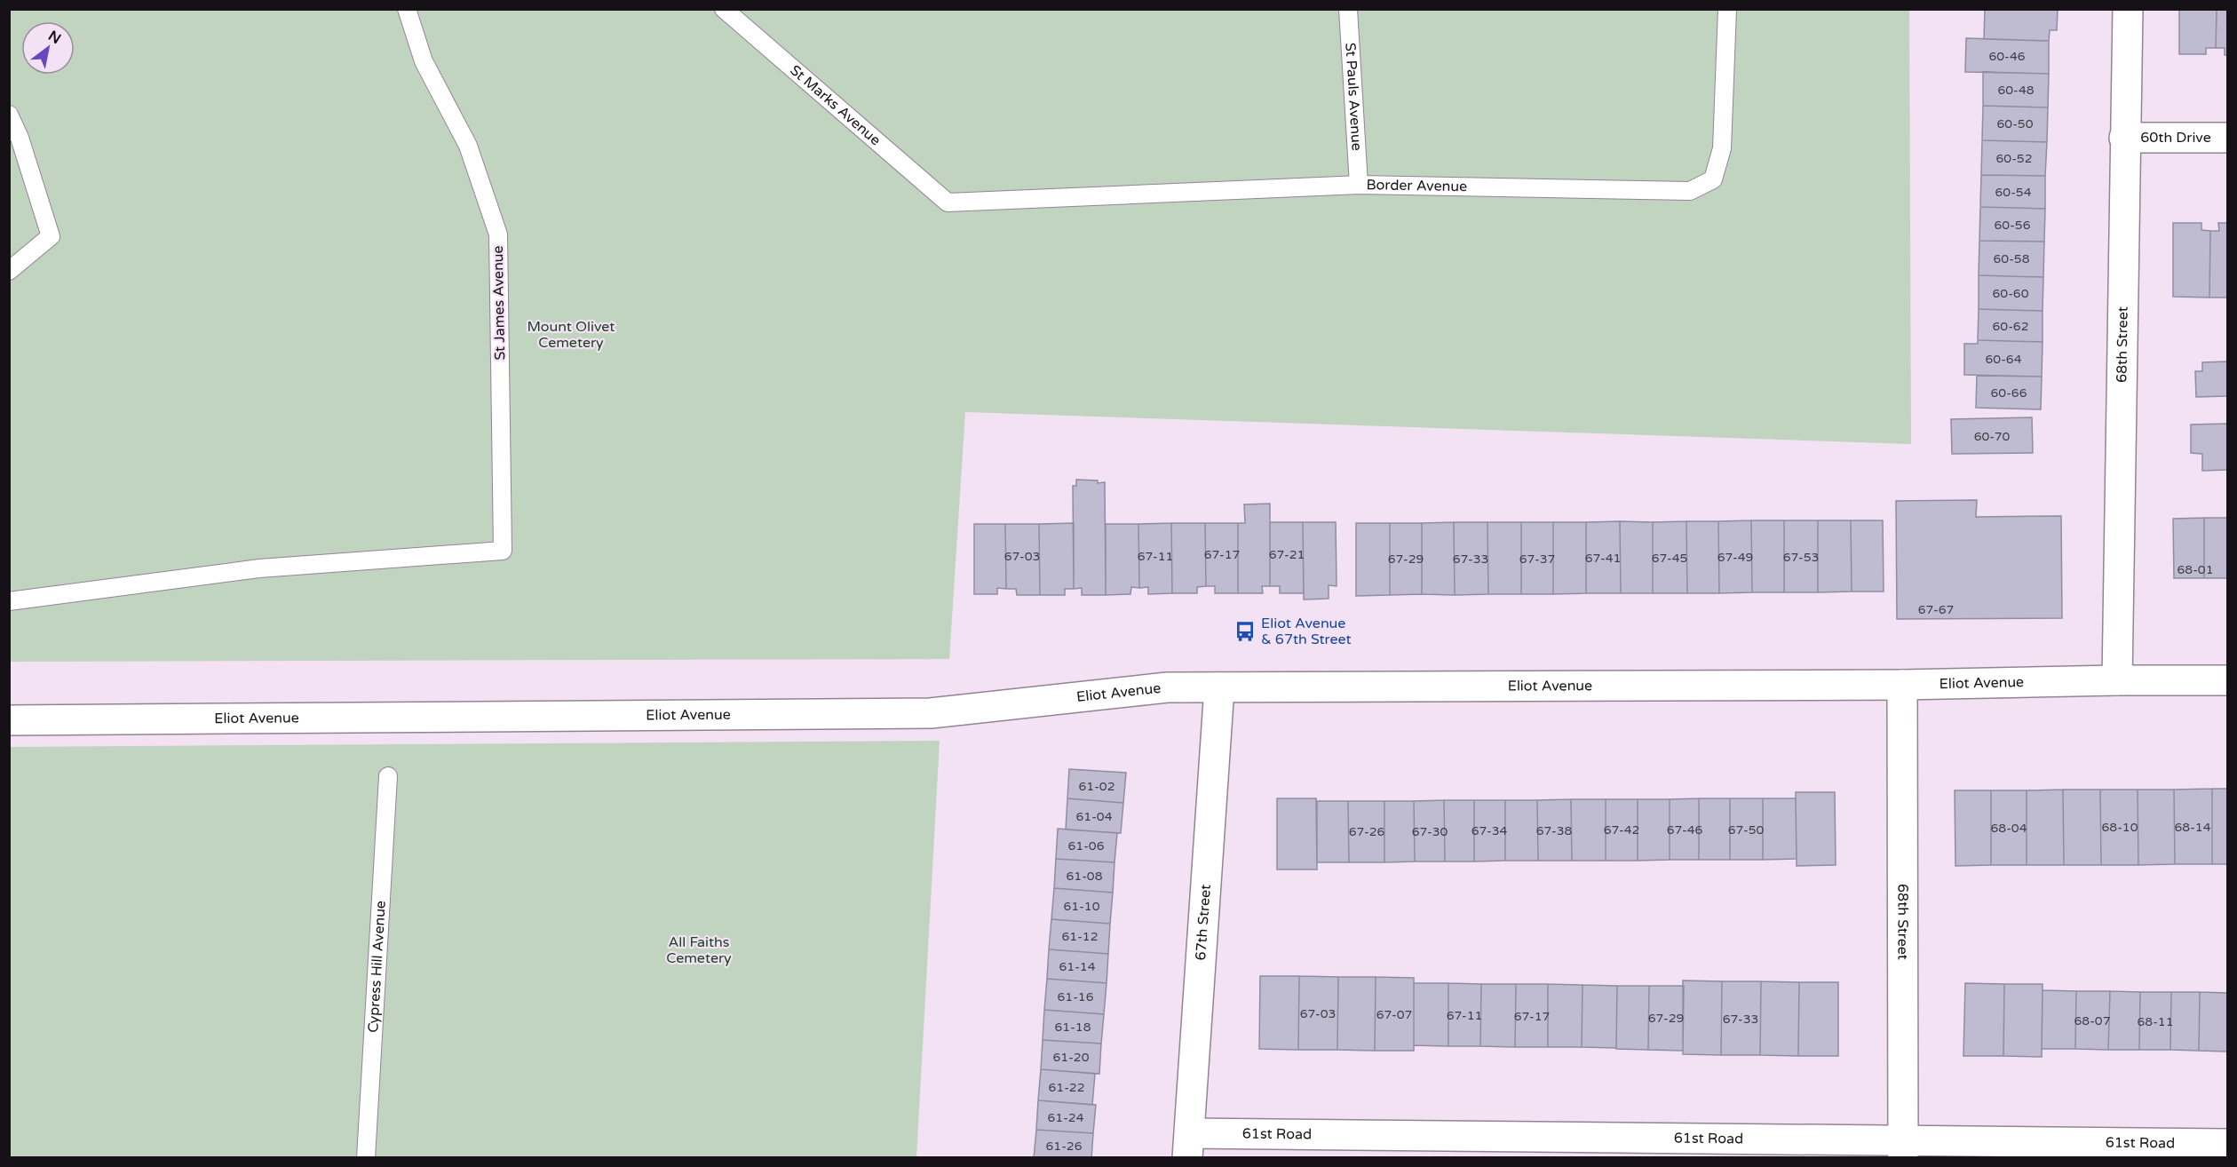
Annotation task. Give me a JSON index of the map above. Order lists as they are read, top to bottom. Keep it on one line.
{"streets":{"street":["60th Drive","68th Street","Eliot Avenue","67th Street","61st Road"],"lane":["St Pauls Avenue","St Marks Avenue","Border Avenue","St James Avenue","Cypress Hill Avenue"]},"crossings":[["St Pauls Avenue","Border Avenue"],["St Marks Avenue","Border Avenue"],["60th Drive","68th Street"],["68th Street","Eliot Avenue"],["68th Street","61st Road"],["Eliot Avenue","67th Street"],["67th Street","61st Road"]],"parks":["Mount Olivet Cemetery","All Faiths Cemetery"],"places":{"bus stop":["Eliot Avenue & 67th Street"]},"house_numbers":["60-46","60-48","60-50","60-52","60-54","60-56","60-58","60-60","60-62","60-64","60-66","60-70","67-17","67-21","67-03","67-11","67-49","67-53","67-41","67-45","67-29","67-33","67-37","68-01","67-67","61-02","61-04","68-10","68-14","68-04","67-42","67-46","67-50","67-34","67-38","67-26","67-30","61-06","61-08","61-10","61-12","61-14","61-16","67-03","67-07","67-11","67-17","67-29","67-33","68-07","68-11","61-18","61-20","61-22","61-24","61-26"],"north":"top right"}
